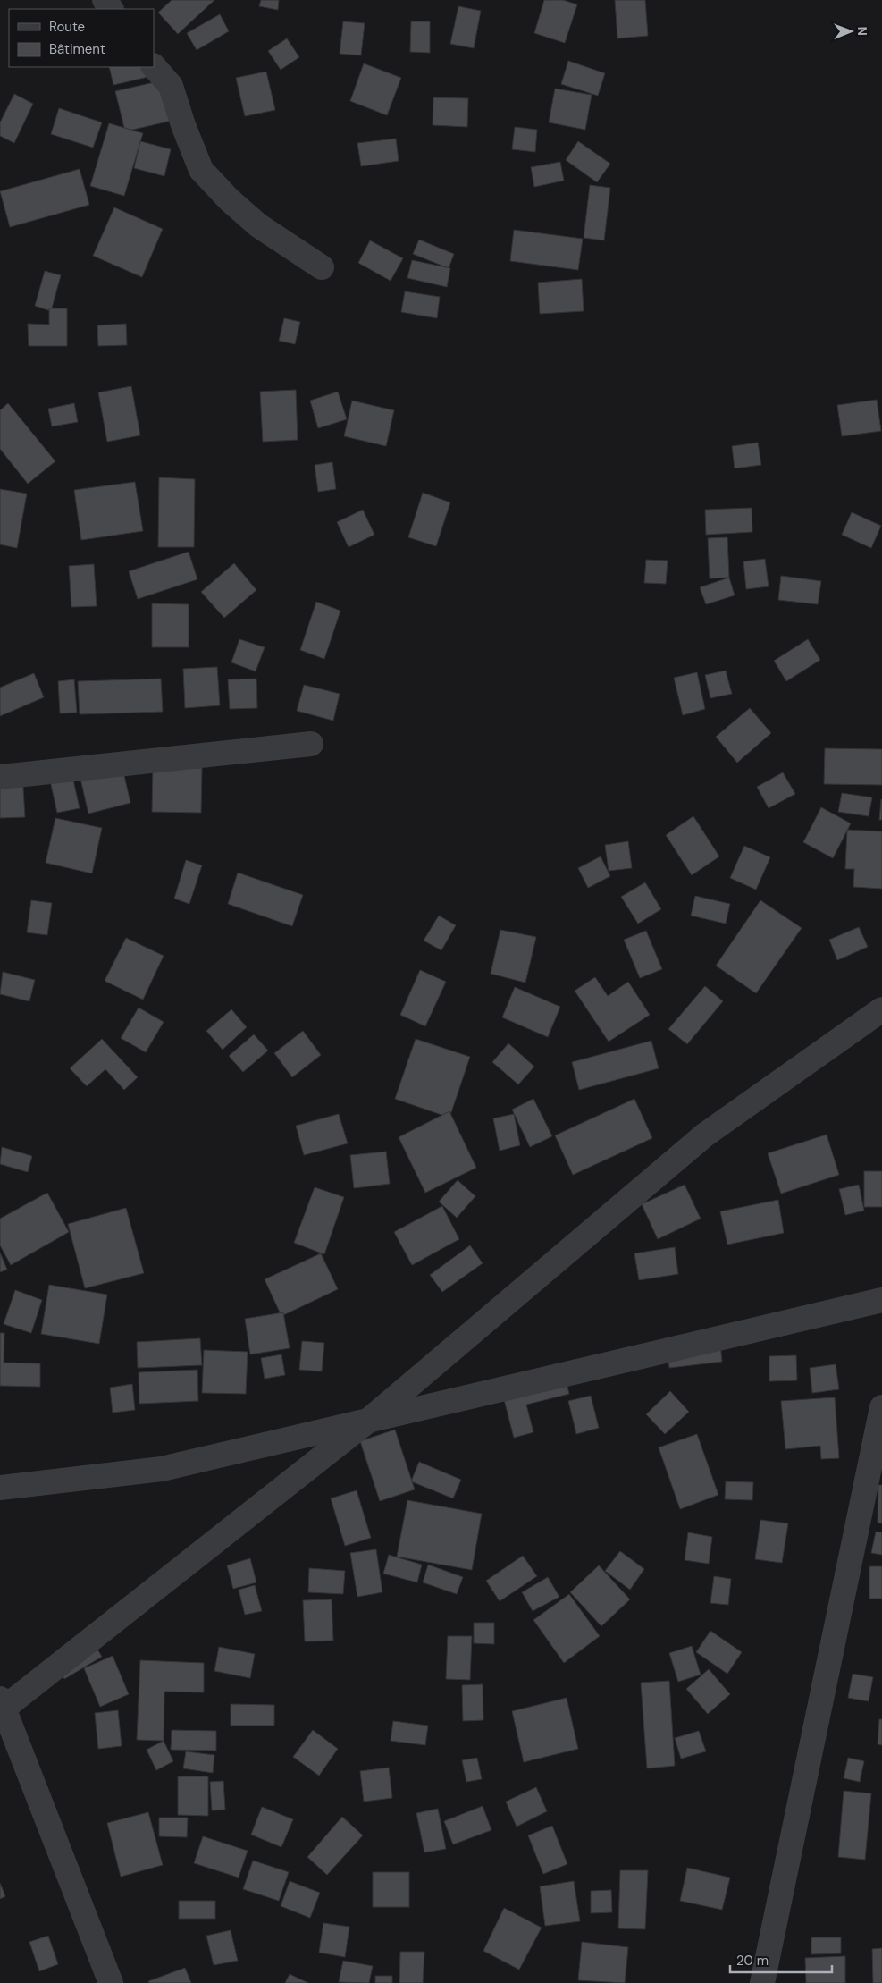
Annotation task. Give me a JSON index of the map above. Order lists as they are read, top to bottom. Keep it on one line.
{"legend":["Route","Bâtiment"],"scale_bar":"20 m","north":"right"}
